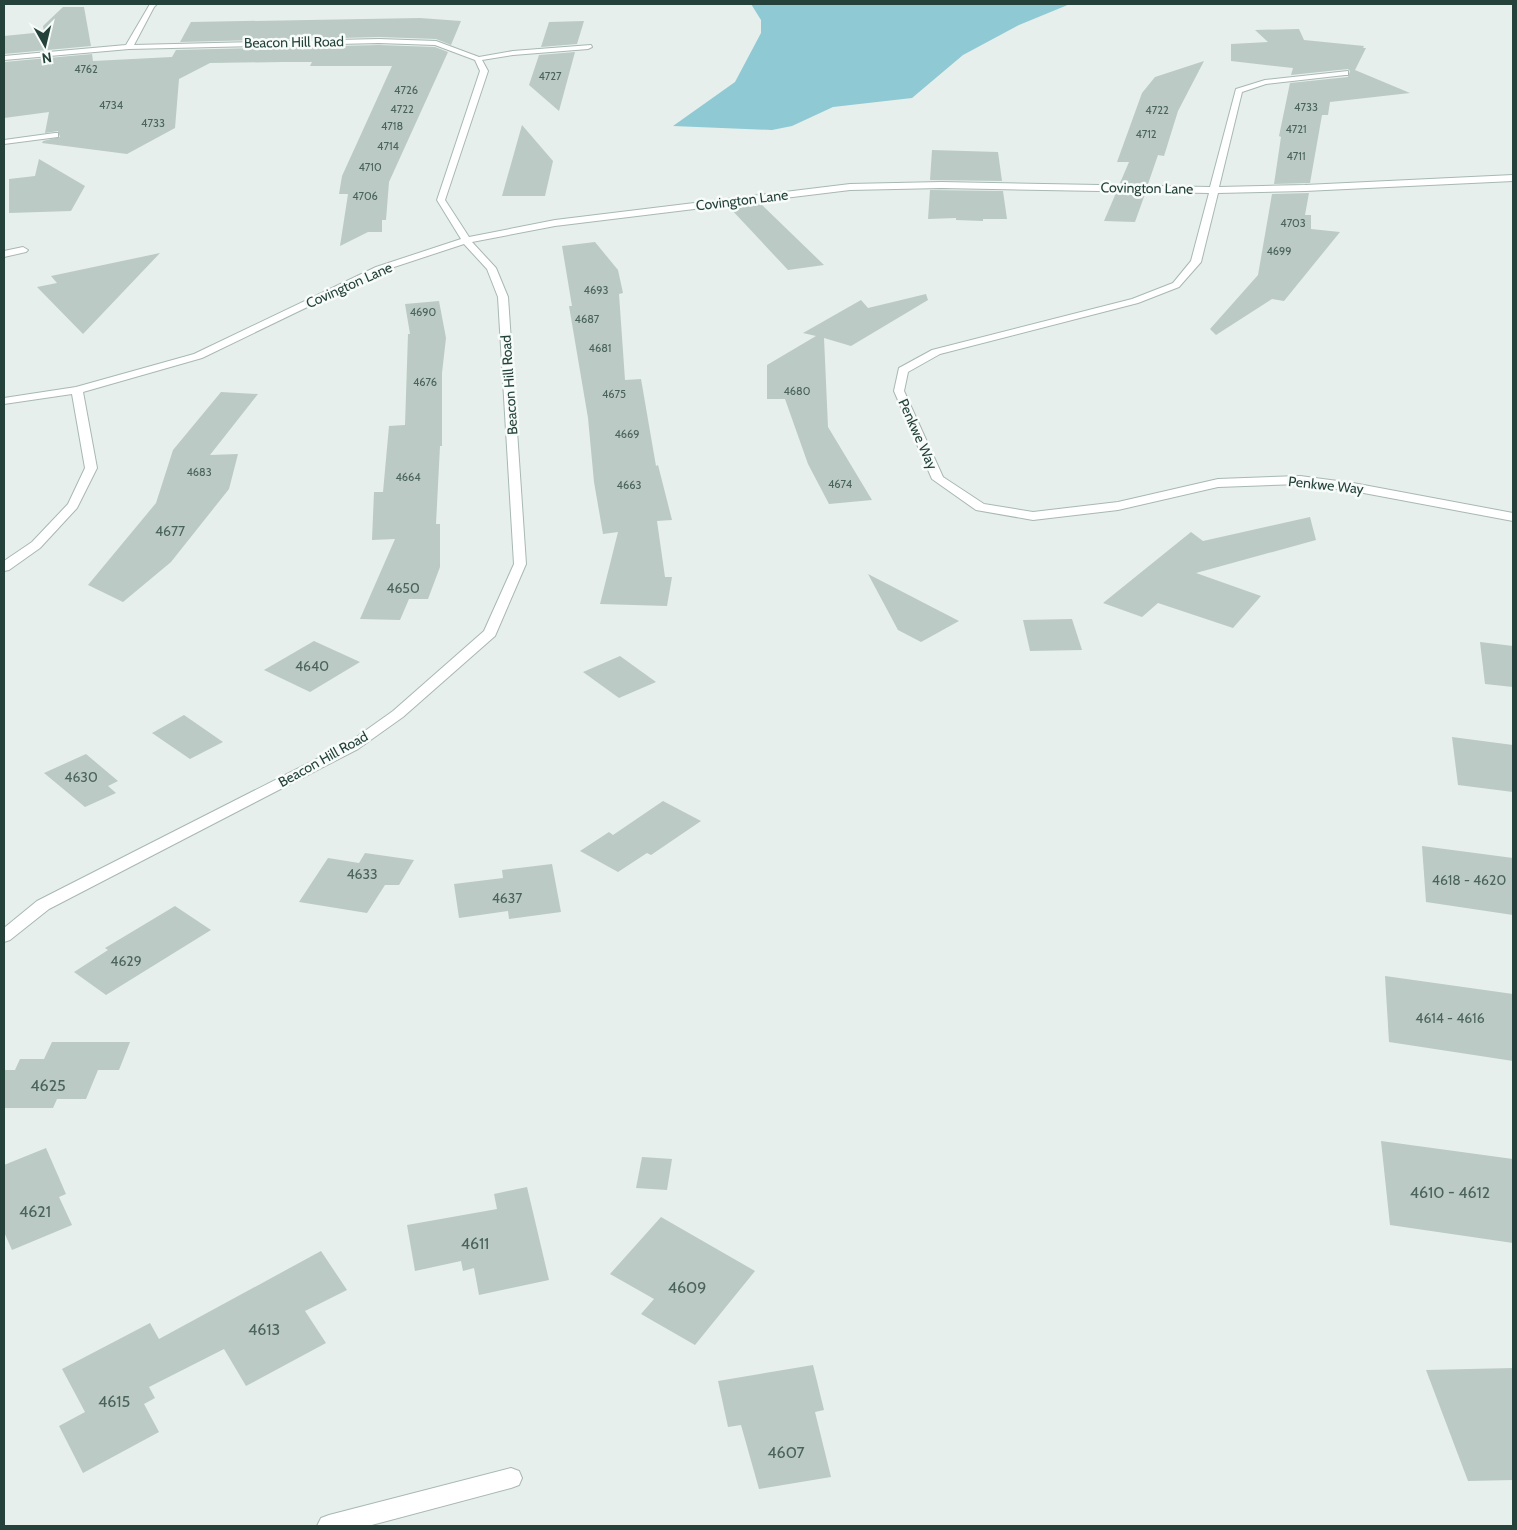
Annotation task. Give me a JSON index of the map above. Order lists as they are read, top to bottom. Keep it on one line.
{"streets":{"street":["Beacon Hill Road","Covington Lane","Penkwe Way"]},"crossings":[["Beacon Hill Road","Covington Lane"],["Covington Lane","Penkwe Way"]],"house_numbers":["4762","4727","4726","4734","4733","4722","4722","4733","4718","4721","4712","4714","4711","4710","4706","4703","4699","4693","4690","4687","4681","4676","4680","4675","4669","4683","4664","4674","4663","4677","4650","4640","4630","4633","4618 - 4620","4637","4629","4614 - 4616","4625","4610 - 4612","4621","4611","4609","4613","4615","4607"],"north":"bottom"}
